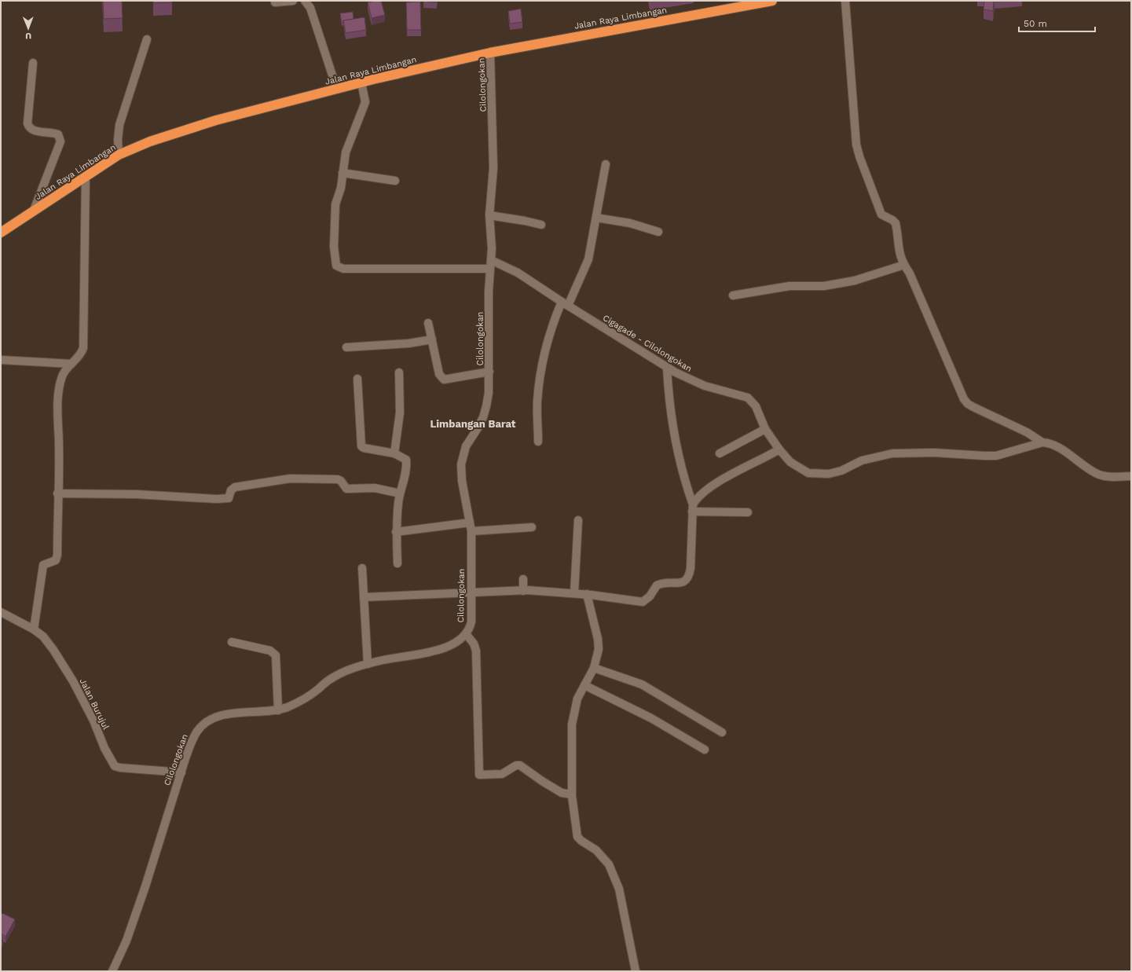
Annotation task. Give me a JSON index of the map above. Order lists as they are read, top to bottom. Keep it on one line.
{"streets":{"highway":["Jalan Raya Limbangan"],"street":["Cilolongokan","Cigagade - Cilolongokan","Jalan Burujul"]},"crossings":[["Jalan Raya Limbangan","Cilolongokan"],["Cilolongokan","Cigagade - Cilolongokan"],["Cilolongokan","Jalan Burujul"]],"districts":["Limbangan Barat"],"scale_bar":"50 m","north":"bottom"}
